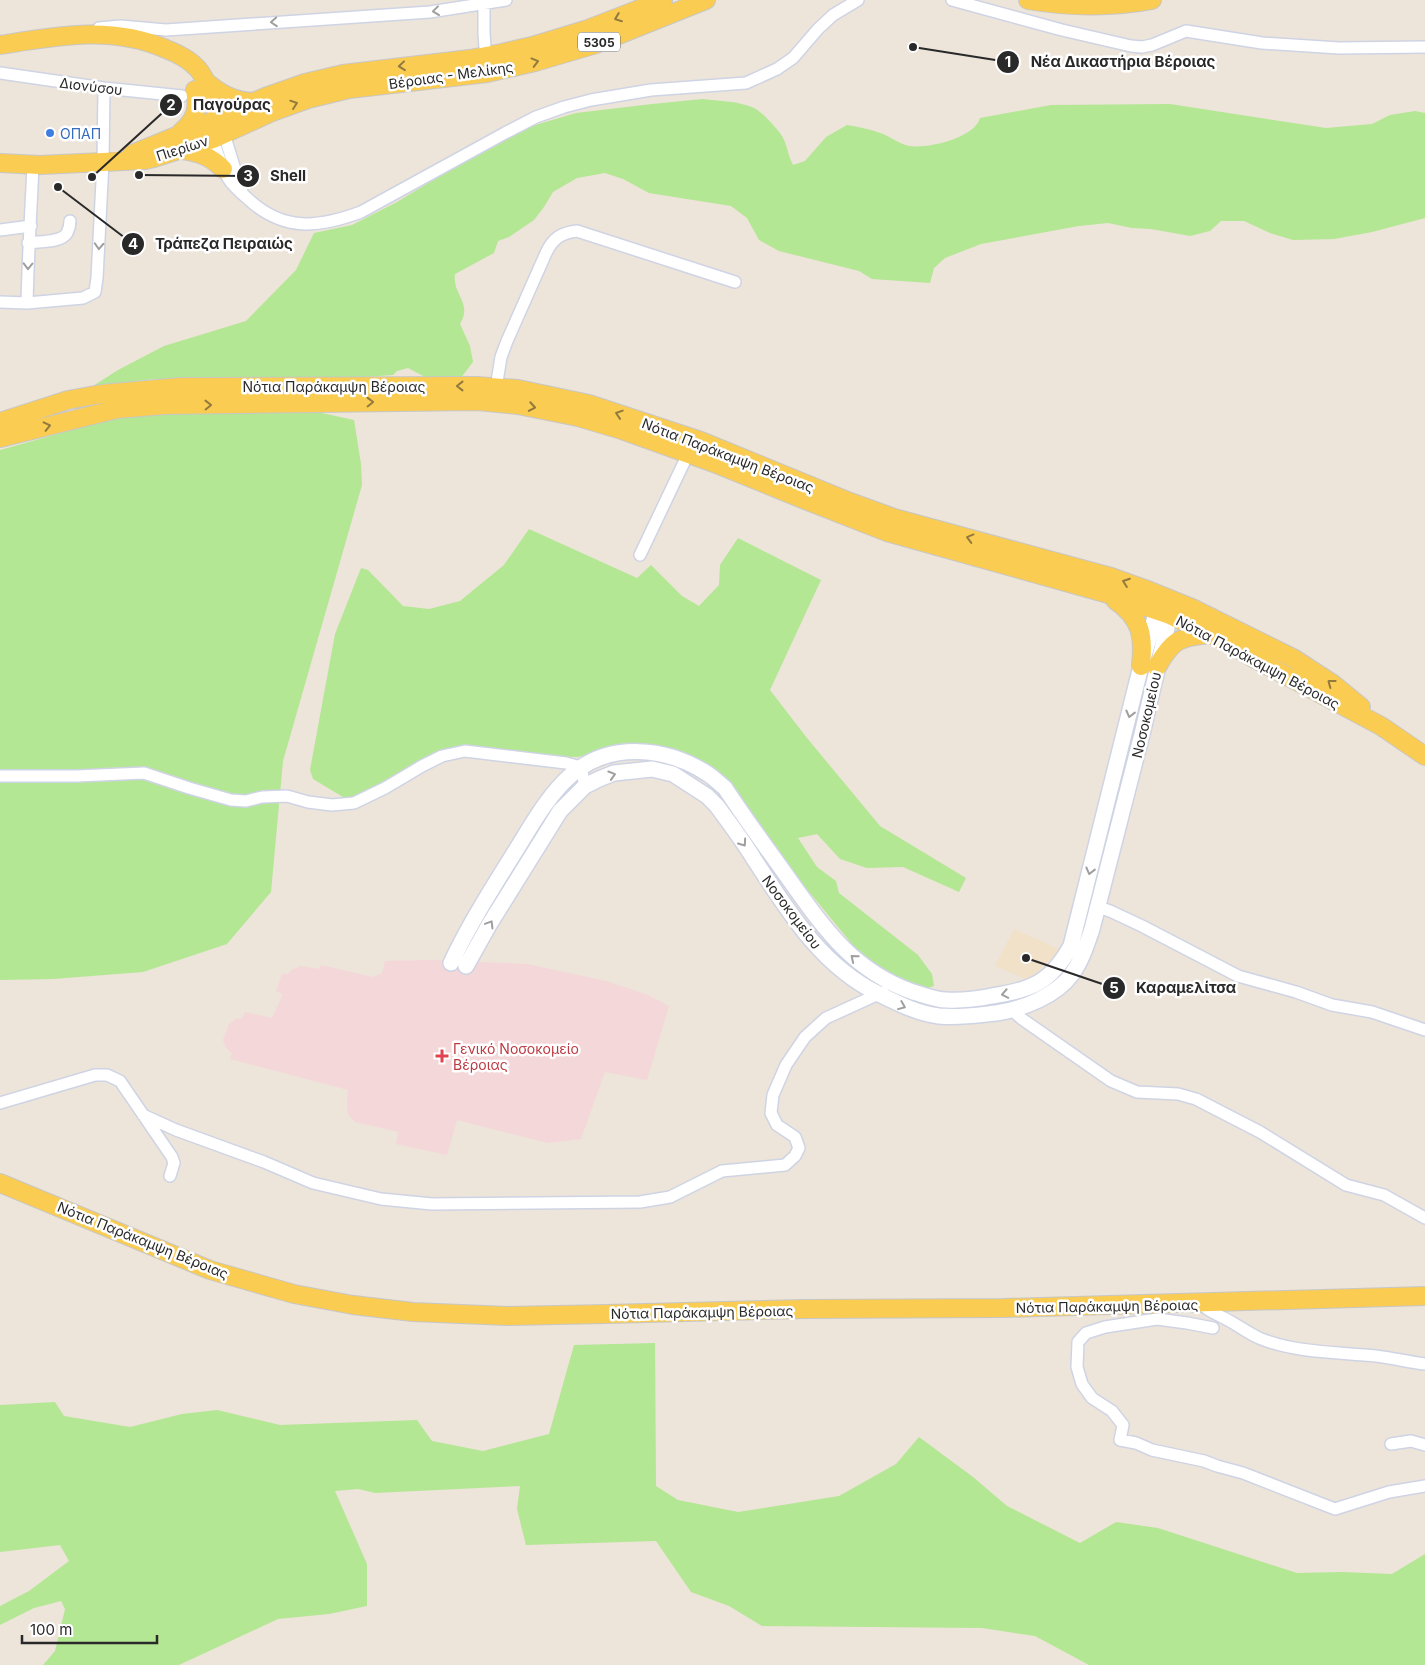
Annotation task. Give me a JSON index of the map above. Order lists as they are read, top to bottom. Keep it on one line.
{"streets":{"main road":["5305","Βέροιας - Μελίκης","Πιερίων","Νότια Παράκαμψη Βέροιας"],"street":["Διονύσου","Νοσοκομείου"]},"crossings":[["Βέροιας - Μελίκης","Πιερίων"]],"places":{"other":["Νέα Δικαστήρια Βέροιας","ΟΠΑΠ","Shell","Παγούρας","Τράπεζα Πειραιώς","Καραμελίτσα"],"health":["Γενικό Νοσοκομείο Βέροιας"]},"scale_bar":"100 m"}
